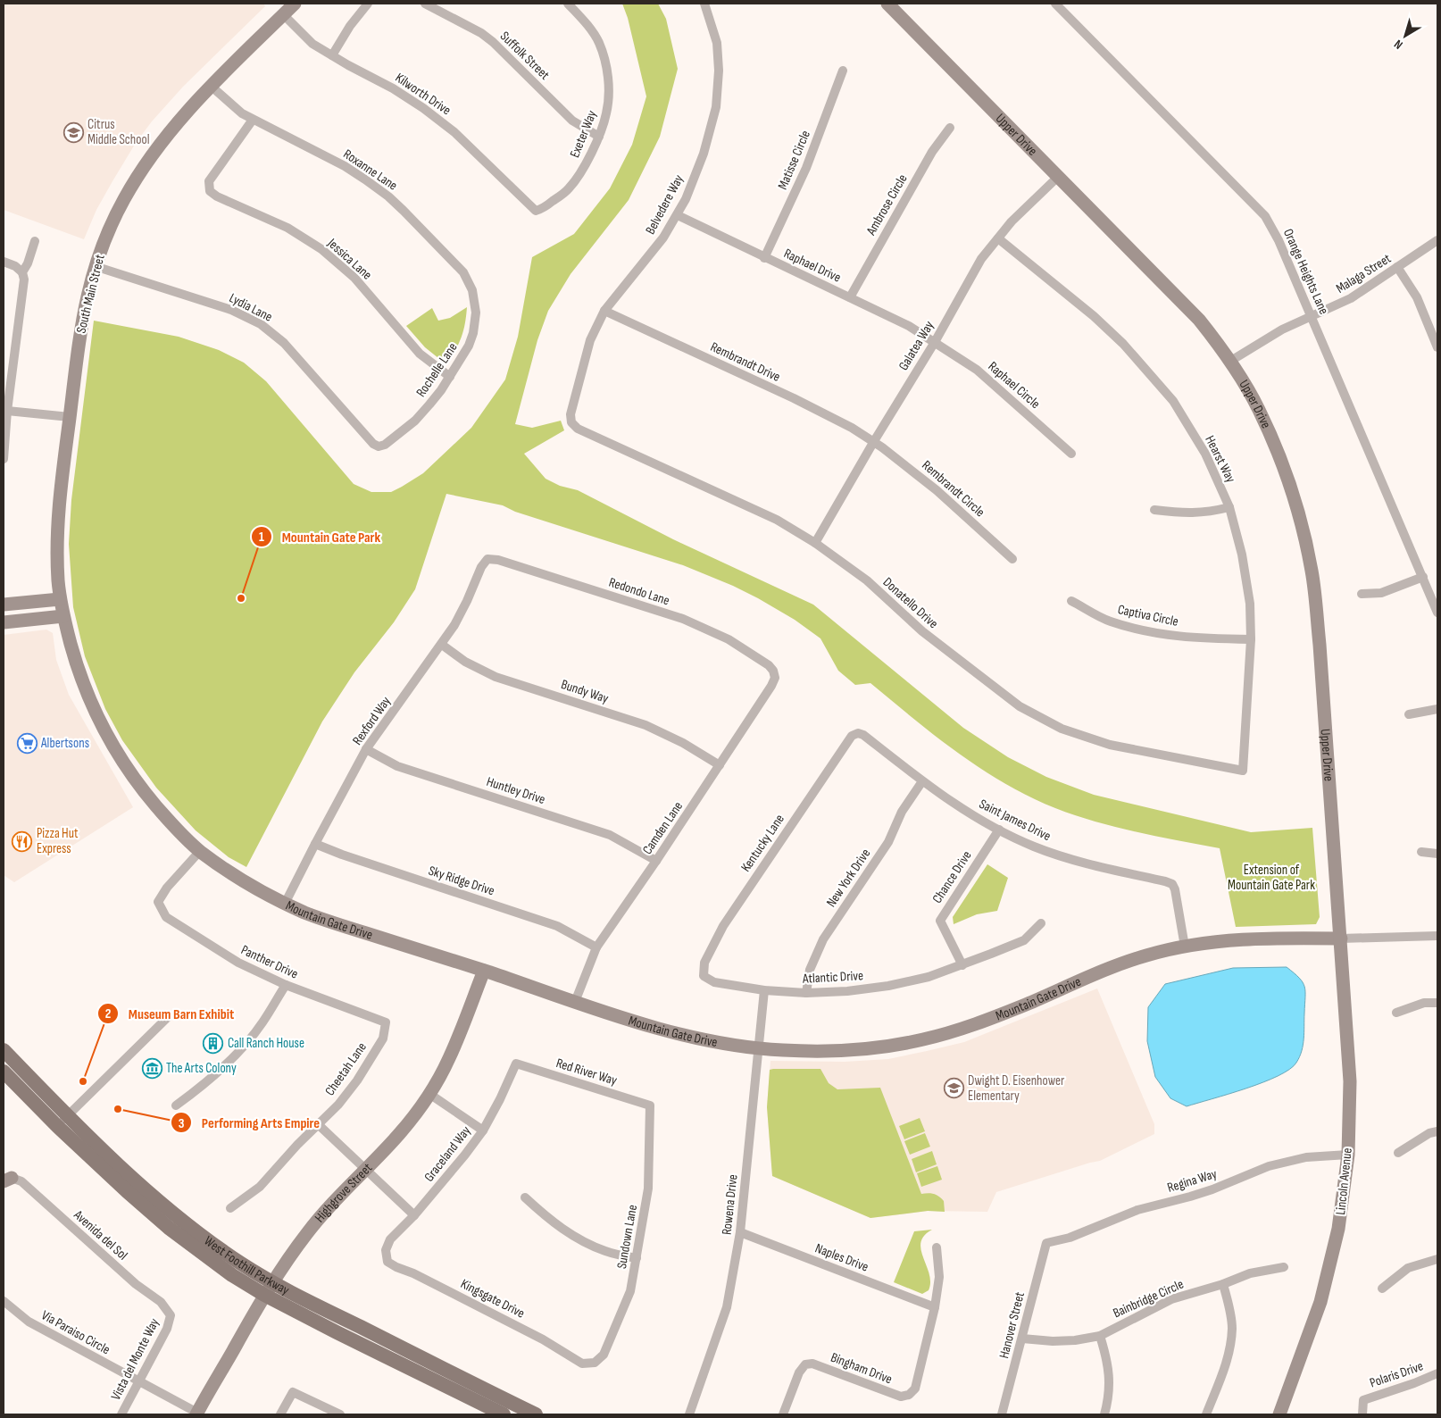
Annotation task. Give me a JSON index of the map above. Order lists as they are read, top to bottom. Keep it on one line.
{"streets":{"main road":["Upper Drive","South Main Street","Mountain Gate Drive","Lincoln Avenue","Highgrove Street","West Foothill Parkway"],"street":["Suffolk Street","Kilworth Drive","Exeter Way","Matisse Circle","Roxanne Lane","Belvedere Way","Ambrose Circle","Jessica Lane","Raphael Drive","Orange Heights Lane","Malaga Street","Lydia Lane","Galatea Way","Rembrandt Drive","Rochelle Lane","Raphael Circle","Hearst Way","Rembrandt Circle","Redondo Lane","Donatello Drive","Captiva Circle","Bundy Way","Rexford Way","Huntley Drive","Saint James Drive","Camden Lane","Kentucky Lane","Chance Drive","New York Drive","Sky Ridge Drive","Panther Drive","Atlantic Drive","Cheetah Lane","Red River Way","Graceland Way","Regina Way","Rowena Drive","Avenida del Sol","Sundown Lane","Naples Drive","Kingsgate Drive","Bainbridge Circle","Hanover Street","Via Paraiso Circle","Vista del Monte Way","Bingham Drive","Polaris Drive"]},"crossings":[["Suffolk Street","Exeter Way"],["Kilworth Drive","Exeter Way"],["Kilworth Drive","South Main Street"],["Upper Drive","Malaga Street"],["Upper Drive","Galatea Way"],["Upper Drive","Mountain Gate Drive"],["Upper Drive","Lincoln Avenue"],["Matisse Circle","Raphael Drive"],["Roxanne Lane","Jessica Lane"],["Roxanne Lane","South Main Street"],["Roxanne Lane","Rochelle Lane"],["Belvedere Way","Raphael Drive"],["Belvedere Way","Rembrandt Drive"],["Belvedere Way","Donatello Drive"],["Ambrose Circle","Raphael Drive"],["Jessica Lane","Rochelle Lane"],["Raphael Drive","Galatea Way"],["Raphael Drive","Raphael Circle"],["Orange Heights Lane","Malaga Street"],["South Main Street","Lydia Lane"],["South Main Street","Mountain Gate Drive"],["Lydia Lane","Rochelle Lane"],["Galatea Way","Rembrandt Drive"],["Galatea Way","Raphael Circle"],["Galatea Way","Hearst Way"],["Galatea Way","Rembrandt Circle"],["Galatea Way","Donatello Drive"],["Rembrandt Drive","Rembrandt Circle"],["Hearst Way","Donatello Drive"],["Hearst Way","Captiva Circle"],["Redondo Lane","Rexford Way"],["Redondo Lane","Camden Lane"],["Bundy Way","Rexford Way"],["Bundy Way","Camden Lane"],["Rexford Way","Huntley Drive"],["Rexford Way","Sky Ridge Drive"],["Rexford Way","Mountain Gate Drive"],["Huntley Drive","Camden Lane"],["Saint James Drive","Kentucky Lane"],["Saint James Drive","Chance Drive"],["Saint James Drive","New York Drive"],["Saint James Drive","Mountain Gate Drive"],["Camden Lane","Sky Ridge Drive"],["Camden Lane","Mountain Gate Drive"],["Kentucky Lane","Atlantic Drive"],["Chance Drive","Atlantic Drive"],["New York Drive","Atlantic Drive"],["Mountain Gate Drive","Panther Drive"],["Mountain Gate Drive","Lincoln Avenue"],["Mountain Gate Drive","Highgrove Street"],["Mountain Gate Drive","Rowena Drive"],["Panther Drive","Cheetah Lane"],["Atlantic Drive","Rowena Drive"],["Red River Way","Graceland Way"],["Red River Way","Sundown Lane"],["Graceland Way","Kingsgate Drive"],["Regina Way","Lincoln Avenue"],["Regina Way","Hanover Street"],["Highgrove Street","West Foothill Parkway"],["Highgrove Street","Via Paraiso Circle"],["Rowena Drive","Naples Drive"],["Avenida del Sol","Vista del Monte Way"],["Sundown Lane","Kingsgate Drive"],["Naples Drive","Bingham Drive"],["Bainbridge Circle","Hanover Street"],["Via Paraiso Circle","Vista del Monte Way"]],"parks":["Extension of Mountain Gate Park"],"places":{"school or university":["Citrus Middle School","Dwight D. Eisenhower Elementary"],"other":["Mountain Gate Park","Museum Barn Exhibit","Performing Arts Empire"],"supermarket":["Albertsons"],"restaurant":["Pizza Hut Express"],"building":["Call Ranch House"],"museum":["The Arts Colony"]},"north":"bottom left"}
